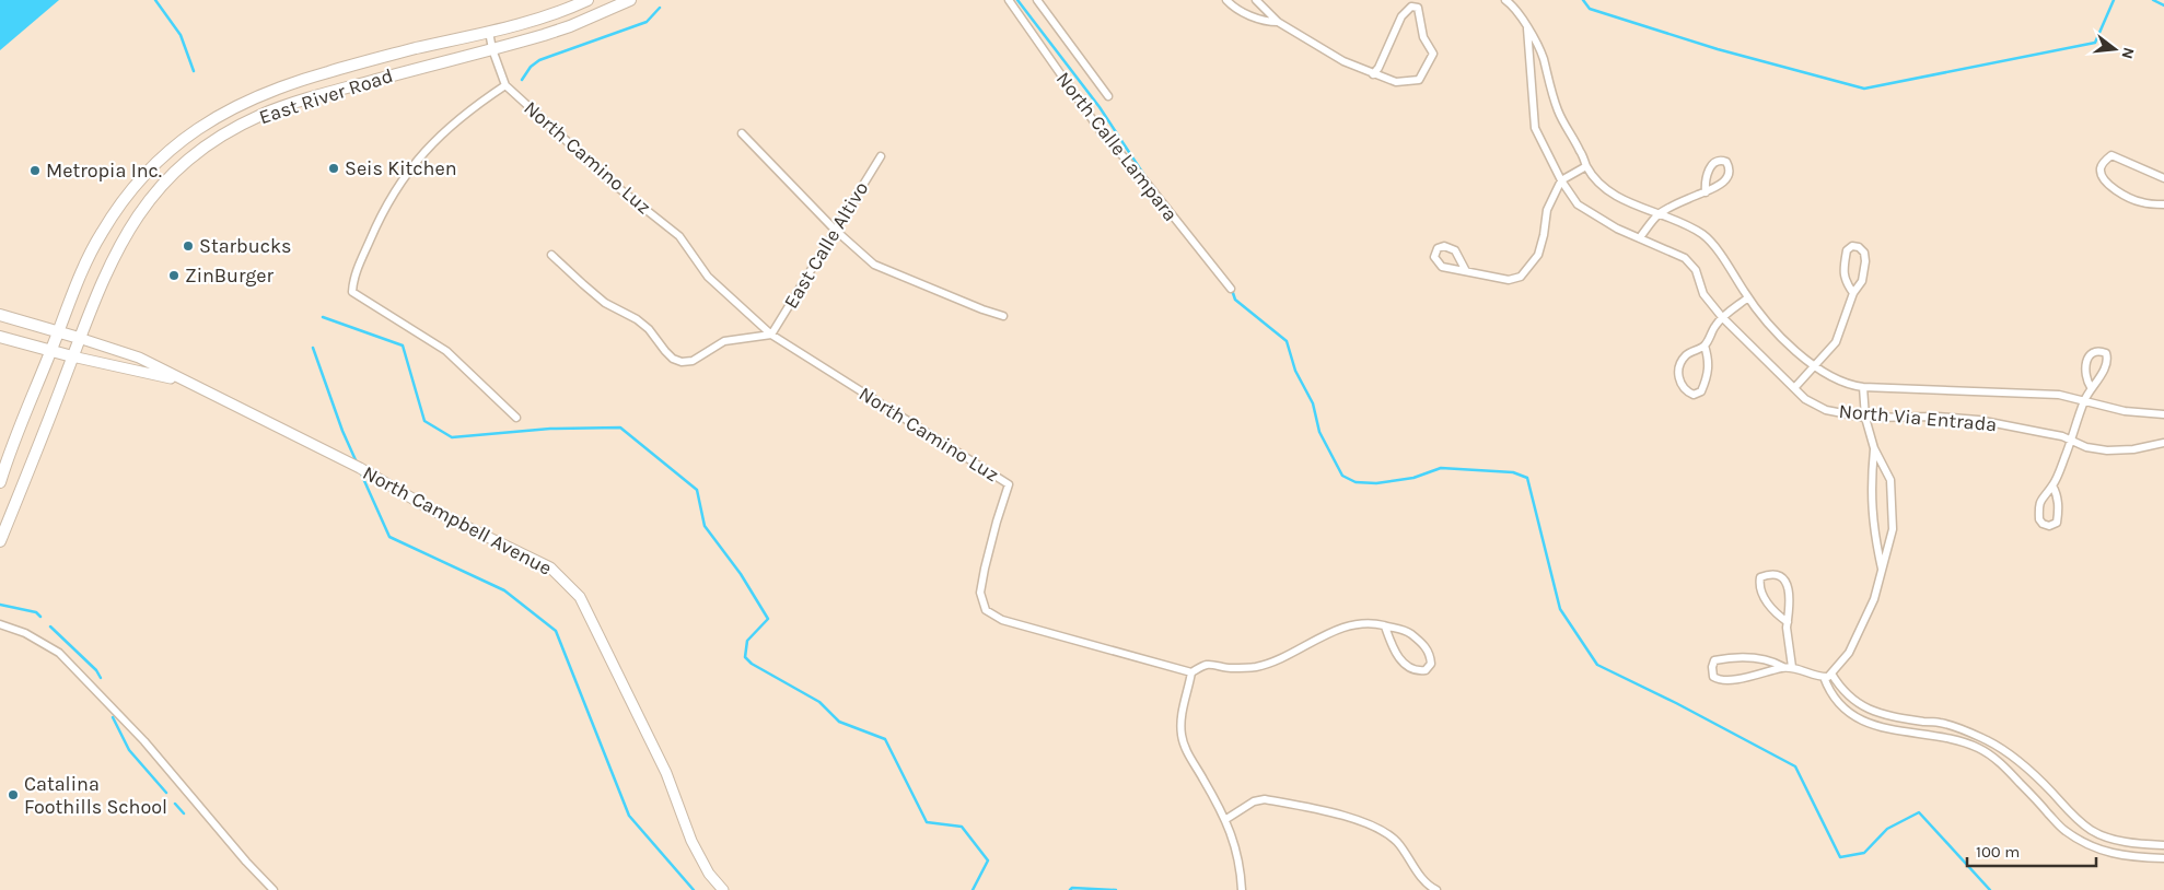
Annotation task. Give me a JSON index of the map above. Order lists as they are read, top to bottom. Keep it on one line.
{"streets":{"main road":["East River Road","North Campbell Avenue"],"street":["North Calle Lampara","North Camino Luz","East Calle Altivo","North Via Entrada"]},"crossings":[["East River Road","North Camino Luz"],["East River Road","North Campbell Avenue"],["North Camino Luz","East Calle Altivo"]],"places":["Seis Kitchen","Metropia Inc.","Starbucks","ZinBurger","Catalina Foothills School"],"scale_bar":"100 m","north":"right"}
